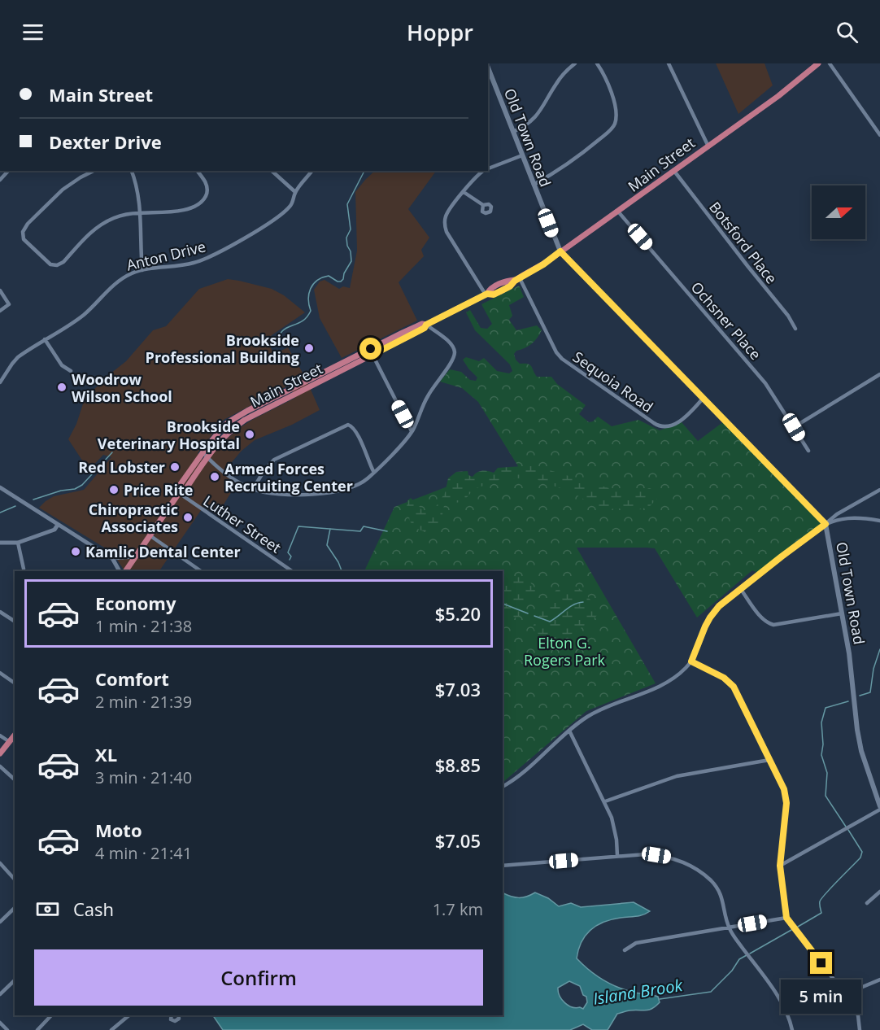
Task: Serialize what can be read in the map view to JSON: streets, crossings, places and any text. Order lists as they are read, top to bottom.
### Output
{
  "streets": {
    "main road": ["Old Town Road", "Main Street"],
    "street": [
      "Botsford Place",
      "Anton Drive",
      "Ochsner Place",
      "Sequoia Road",
      "Luther Street"
    ]
  },
  "crossings": [
    ["Old Town Road", "Main Street"],
    ["Old Town Road", "Sequoia Road"],
    ["Main Street", "Botsford Place"],
    ["Main Street", "Ochsner Place"],
    ["Main Street", "Sequoia Road"],
    ["Main Street", "Luther Street"]
  ],
  "water": ["Island Brook"],
  "parks": ["Elton G. Rogers Park"],
  "places": [
    "Brookside Professional Building",
    "Woodrow Wilson School",
    "Brookside Veterinary Hospital",
    "Red Lobster",
    "Armed Forces Recruiting Center",
    "Price Rite",
    "Chiropractic Associates",
    "Kamlic Dental Center"
  ],
  "north": "right",
  "page": {
    "header": "Hoppr",
    "banner": ["Main Street", "Dexter Drive"],
    "list": [
      {
        "name": "Economy",
        "note": "1 min · 21:38",
        "value": "$5.20"
      },
      {
        "name": "Comfort",
        "note": "2 min · 21:39",
        "value": "$7.03"
      },
      {
        "name": "XL",
        "note": "3 min · 21:40",
        "value": "$8.85"
      },
      {
        "name": "Moto",
        "note": "4 min · 21:41",
        "value": "$7.05"
      }
    ],
    "pay": ["Cash", "1.7 km"],
    "buttons": "Confirm",
    "bubble": "5 min"
  }
}
